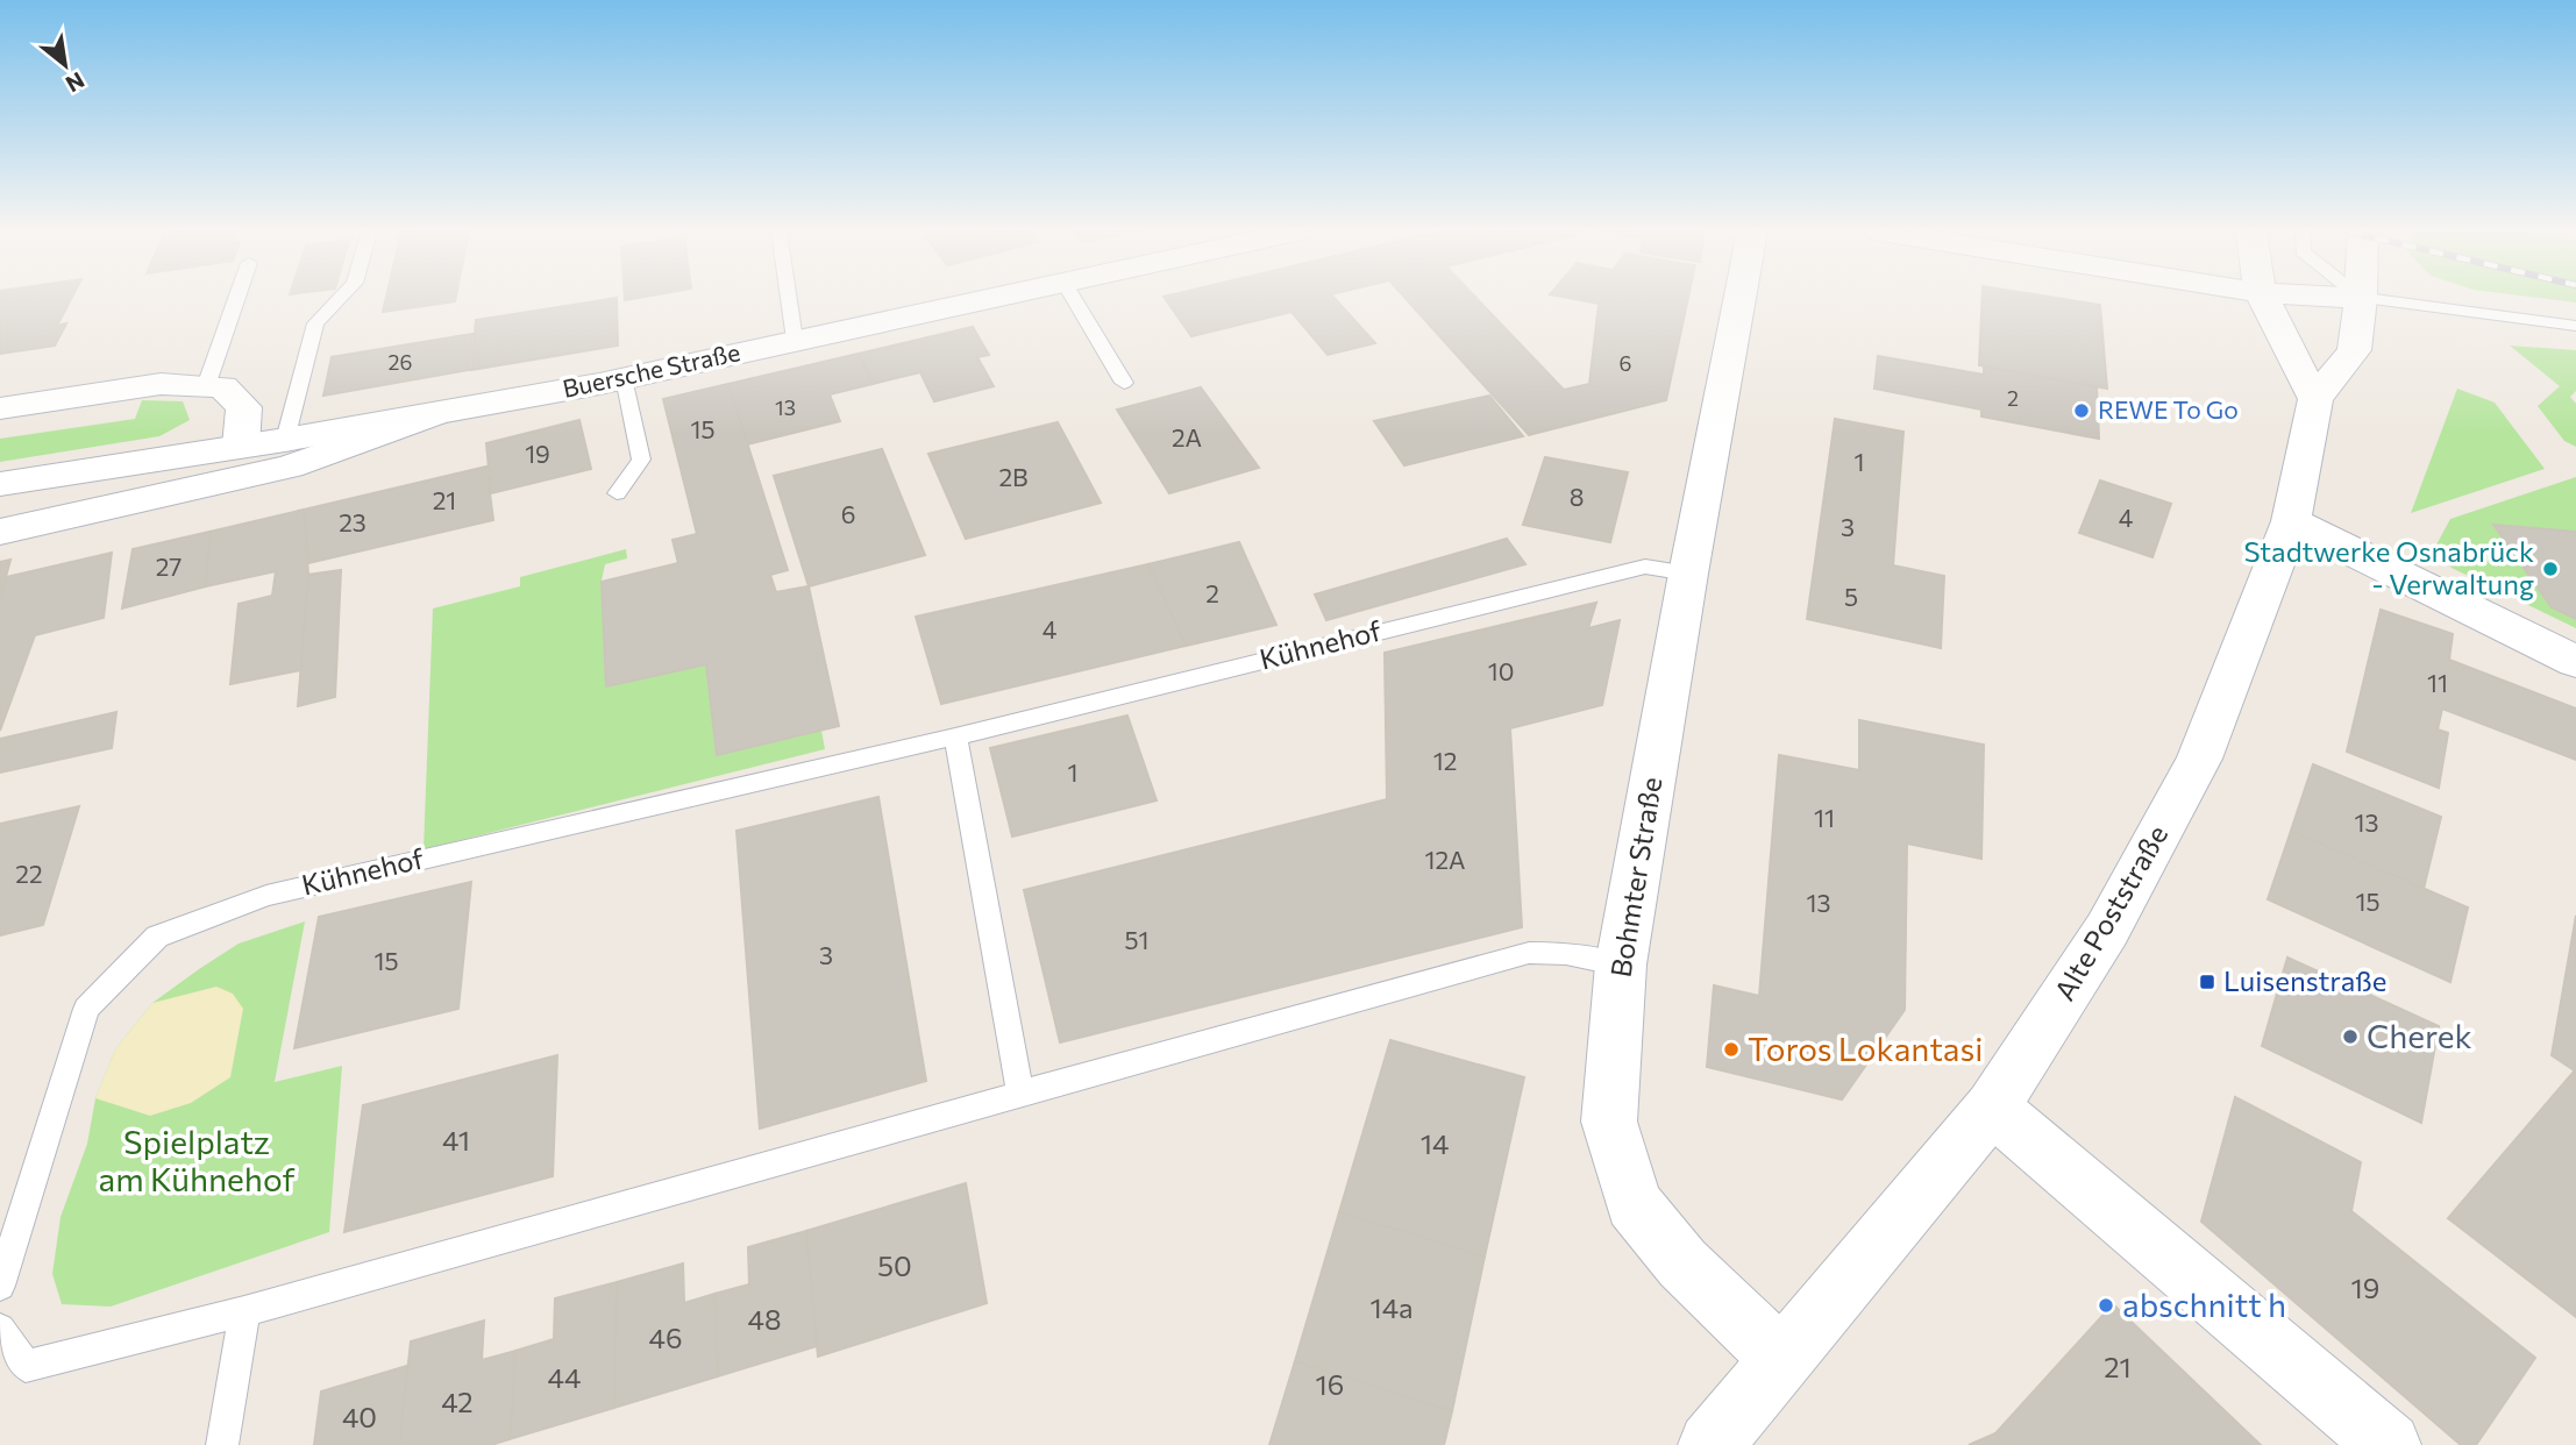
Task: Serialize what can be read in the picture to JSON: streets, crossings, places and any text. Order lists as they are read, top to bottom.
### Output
{
  "streets": {
    "main road": ["Buersche Straße", "Bohmter Straße", "Alte Poststraße"],
    "lane": ["Kühnehof"]
  },
  "crossings": [
    ["Kühnehof", "Bohmter Straße"],
    ["Bohmter Straße", "Alte Poststraße"]
  ],
  "parks": ["Spielplatz am Kühnehof"],
  "places": {
    "other": [
      "REWE To Go",
      "Stadtwerke Osnabrück - Verwaltung",
      "Cherek",
      "Toros Lokantasi",
      "abschnitt h"
    ],
    "transit": ["Luisenstraße"]
  },
  "house_numbers": [
    "26",
    "6",
    "2",
    "13",
    "15",
    "2A",
    "19",
    "1",
    "2B",
    "8",
    "21",
    "6",
    "4",
    "23",
    "3",
    "27",
    "2",
    "5",
    "4",
    "10",
    "11",
    "12",
    "1",
    "11",
    "13",
    "12A",
    "22",
    "15",
    "13",
    "51",
    "3",
    "15",
    "41",
    "14",
    "50",
    "19",
    "14a",
    "48",
    "46",
    "21",
    "44",
    "16",
    "42",
    "40"
  ],
  "north": "bottom right"
}
